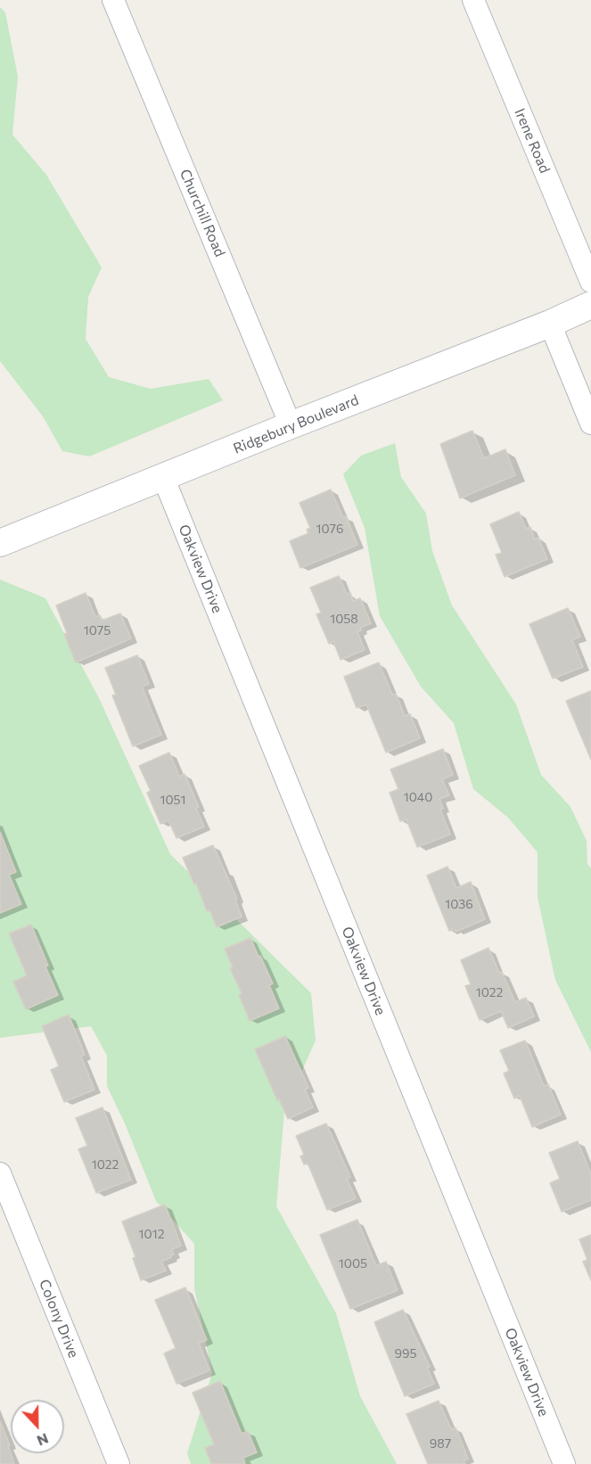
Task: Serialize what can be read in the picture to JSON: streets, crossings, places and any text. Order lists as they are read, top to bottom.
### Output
{
  "streets": {
    "street": [
      "Irene Road",
      "Churchill Road",
      "Ridgebury Boulevard",
      "Oakview Drive",
      "Colony Drive"
    ]
  },
  "crossings": [
    ["Churchill Road", "Ridgebury Boulevard"],
    ["Ridgebury Boulevard", "Oakview Drive"]
  ],
  "house_numbers": [
    "1076",
    "1058",
    "1075",
    "1040",
    "1051",
    "1036",
    "1022",
    "1022",
    "1012",
    "1005",
    "995",
    "987"
  ],
  "north": "bottom"
}
